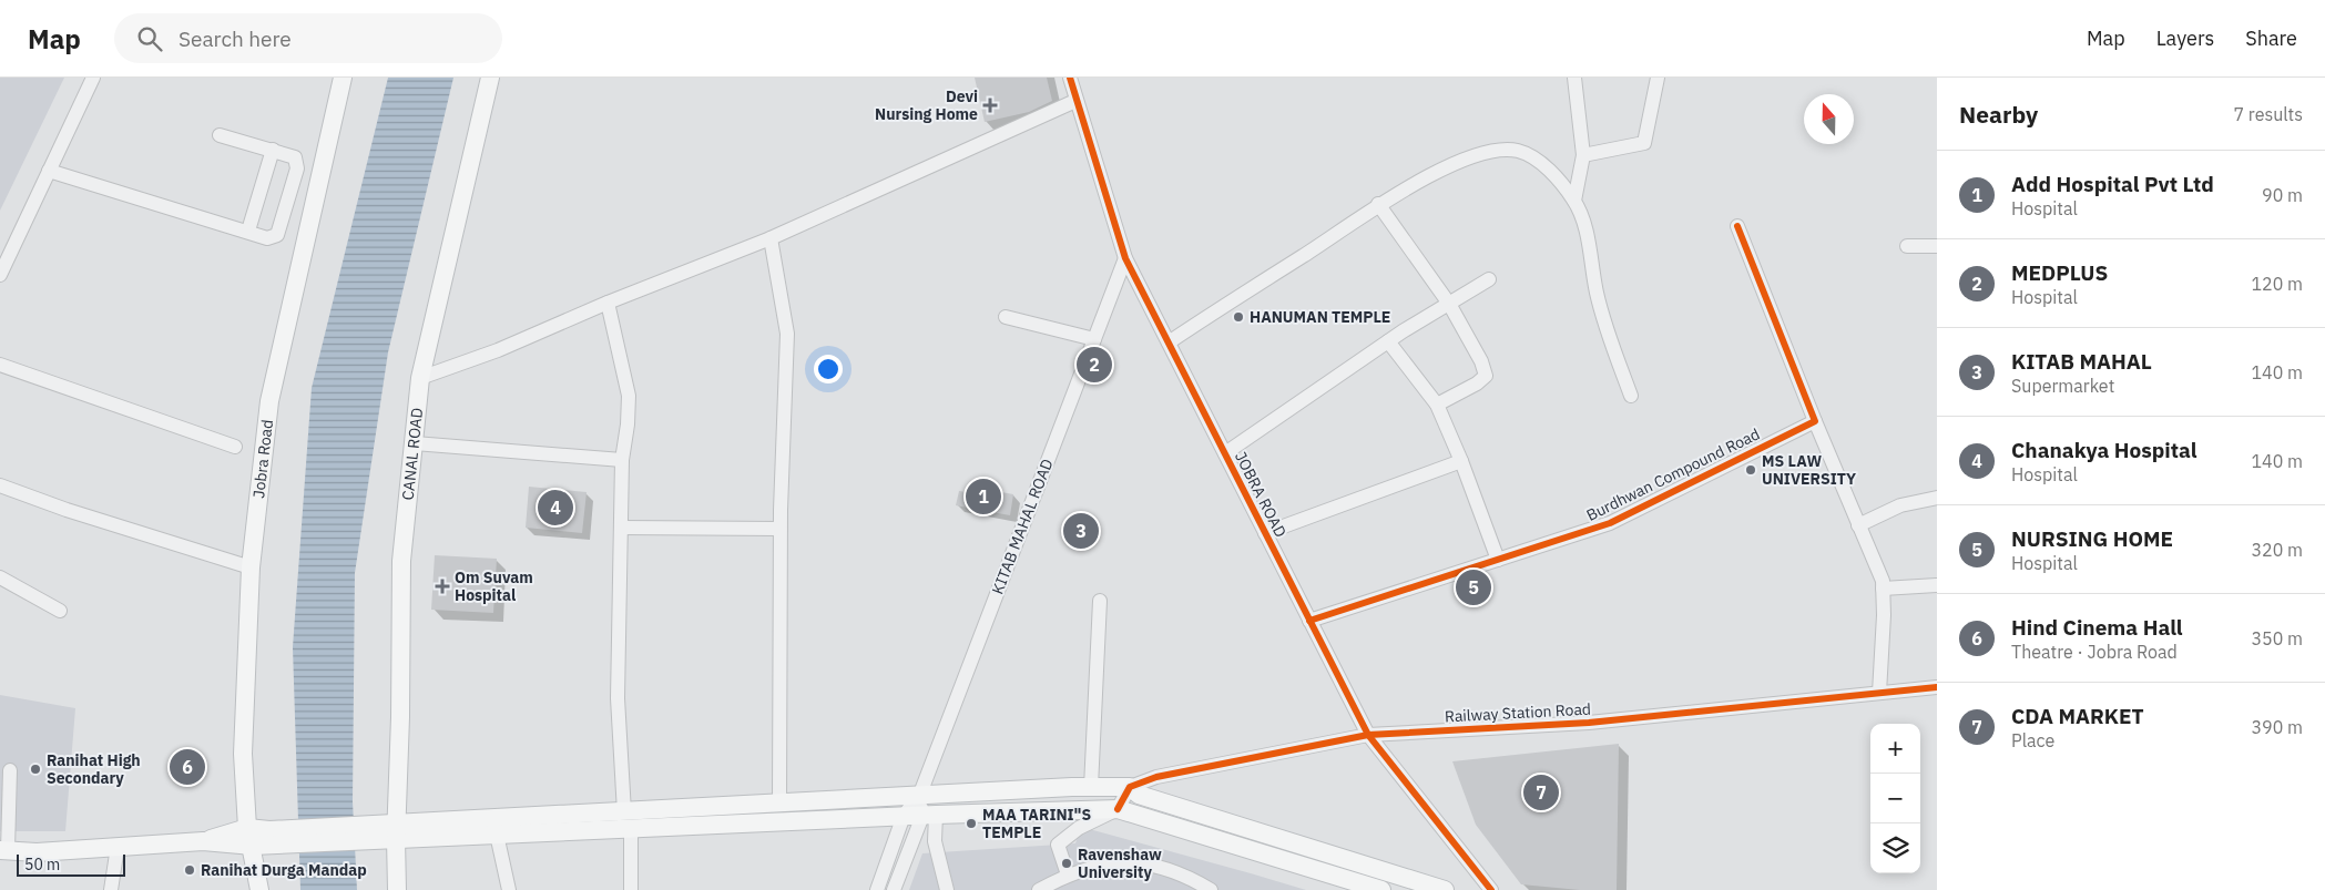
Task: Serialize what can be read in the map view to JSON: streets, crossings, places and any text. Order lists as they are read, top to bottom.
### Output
{
  "streets": {
    "main road": ["CANAL ROAD", "Jobra Road"],
    "street": [
      "Burdhwan Compound Road",
      "JOBRA ROAD",
      "KITAB MAHAL ROAD",
      "Railway Station Road"
    ]
  },
  "crossings": [
    ["Burdhwan Compound Road", "JOBRA ROAD"],
    ["JOBRA ROAD", "KITAB MAHAL ROAD"],
    ["JOBRA ROAD", "Railway Station Road"]
  ],
  "places": {
    "health": ["Devi Nursing Home", "Om Suvam Hospital"],
    "other": [
      "HANUMAN TEMPLE",
      "MS LAW UNIVERSITY",
      "Ranihat High Secondary",
      "MAA TARINI\"S TEMPLE",
      "Ravenshaw University",
      "Ranihat Durga Mandap"
    ]
  },
  "scale_bar": "50 m",
  "north": "top",
  "page": {
    "header": "Map",
    "search": "Search here",
    "nav": ["Map", "Layers", "Share"],
    "heading": ["Nearby", "7 results"],
    "list": [
      {
        "mark": "1",
        "name": "Add Hospital Pvt Ltd",
        "note": "Hospital",
        "value": "90 m"
      },
      {
        "mark": "2",
        "name": "MEDPLUS",
        "note": "Hospital",
        "value": "120 m"
      },
      {
        "mark": "3",
        "name": "KITAB MAHAL",
        "note": "Supermarket",
        "value": "140 m"
      },
      {
        "mark": "4",
        "name": "Chanakya Hospital",
        "note": "Hospital",
        "value": "140 m"
      },
      {
        "mark": "5",
        "name": "NURSING HOME",
        "note": "Hospital",
        "value": "320 m"
      },
      {
        "mark": "6",
        "name": "Hind Cinema Hall",
        "note": "Theatre · Jobra Road",
        "value": "350 m"
      },
      {
        "mark": "7",
        "name": "CDA MARKET",
        "note": "Place",
        "value": "390 m"
      }
    ],
    "pins": [
      "2",
      "1",
      "4",
      "3",
      "5",
      "6",
      "7"
    ],
    "map_buttons": ["+", "−"],
    "scale": "50 m"
  }
}
